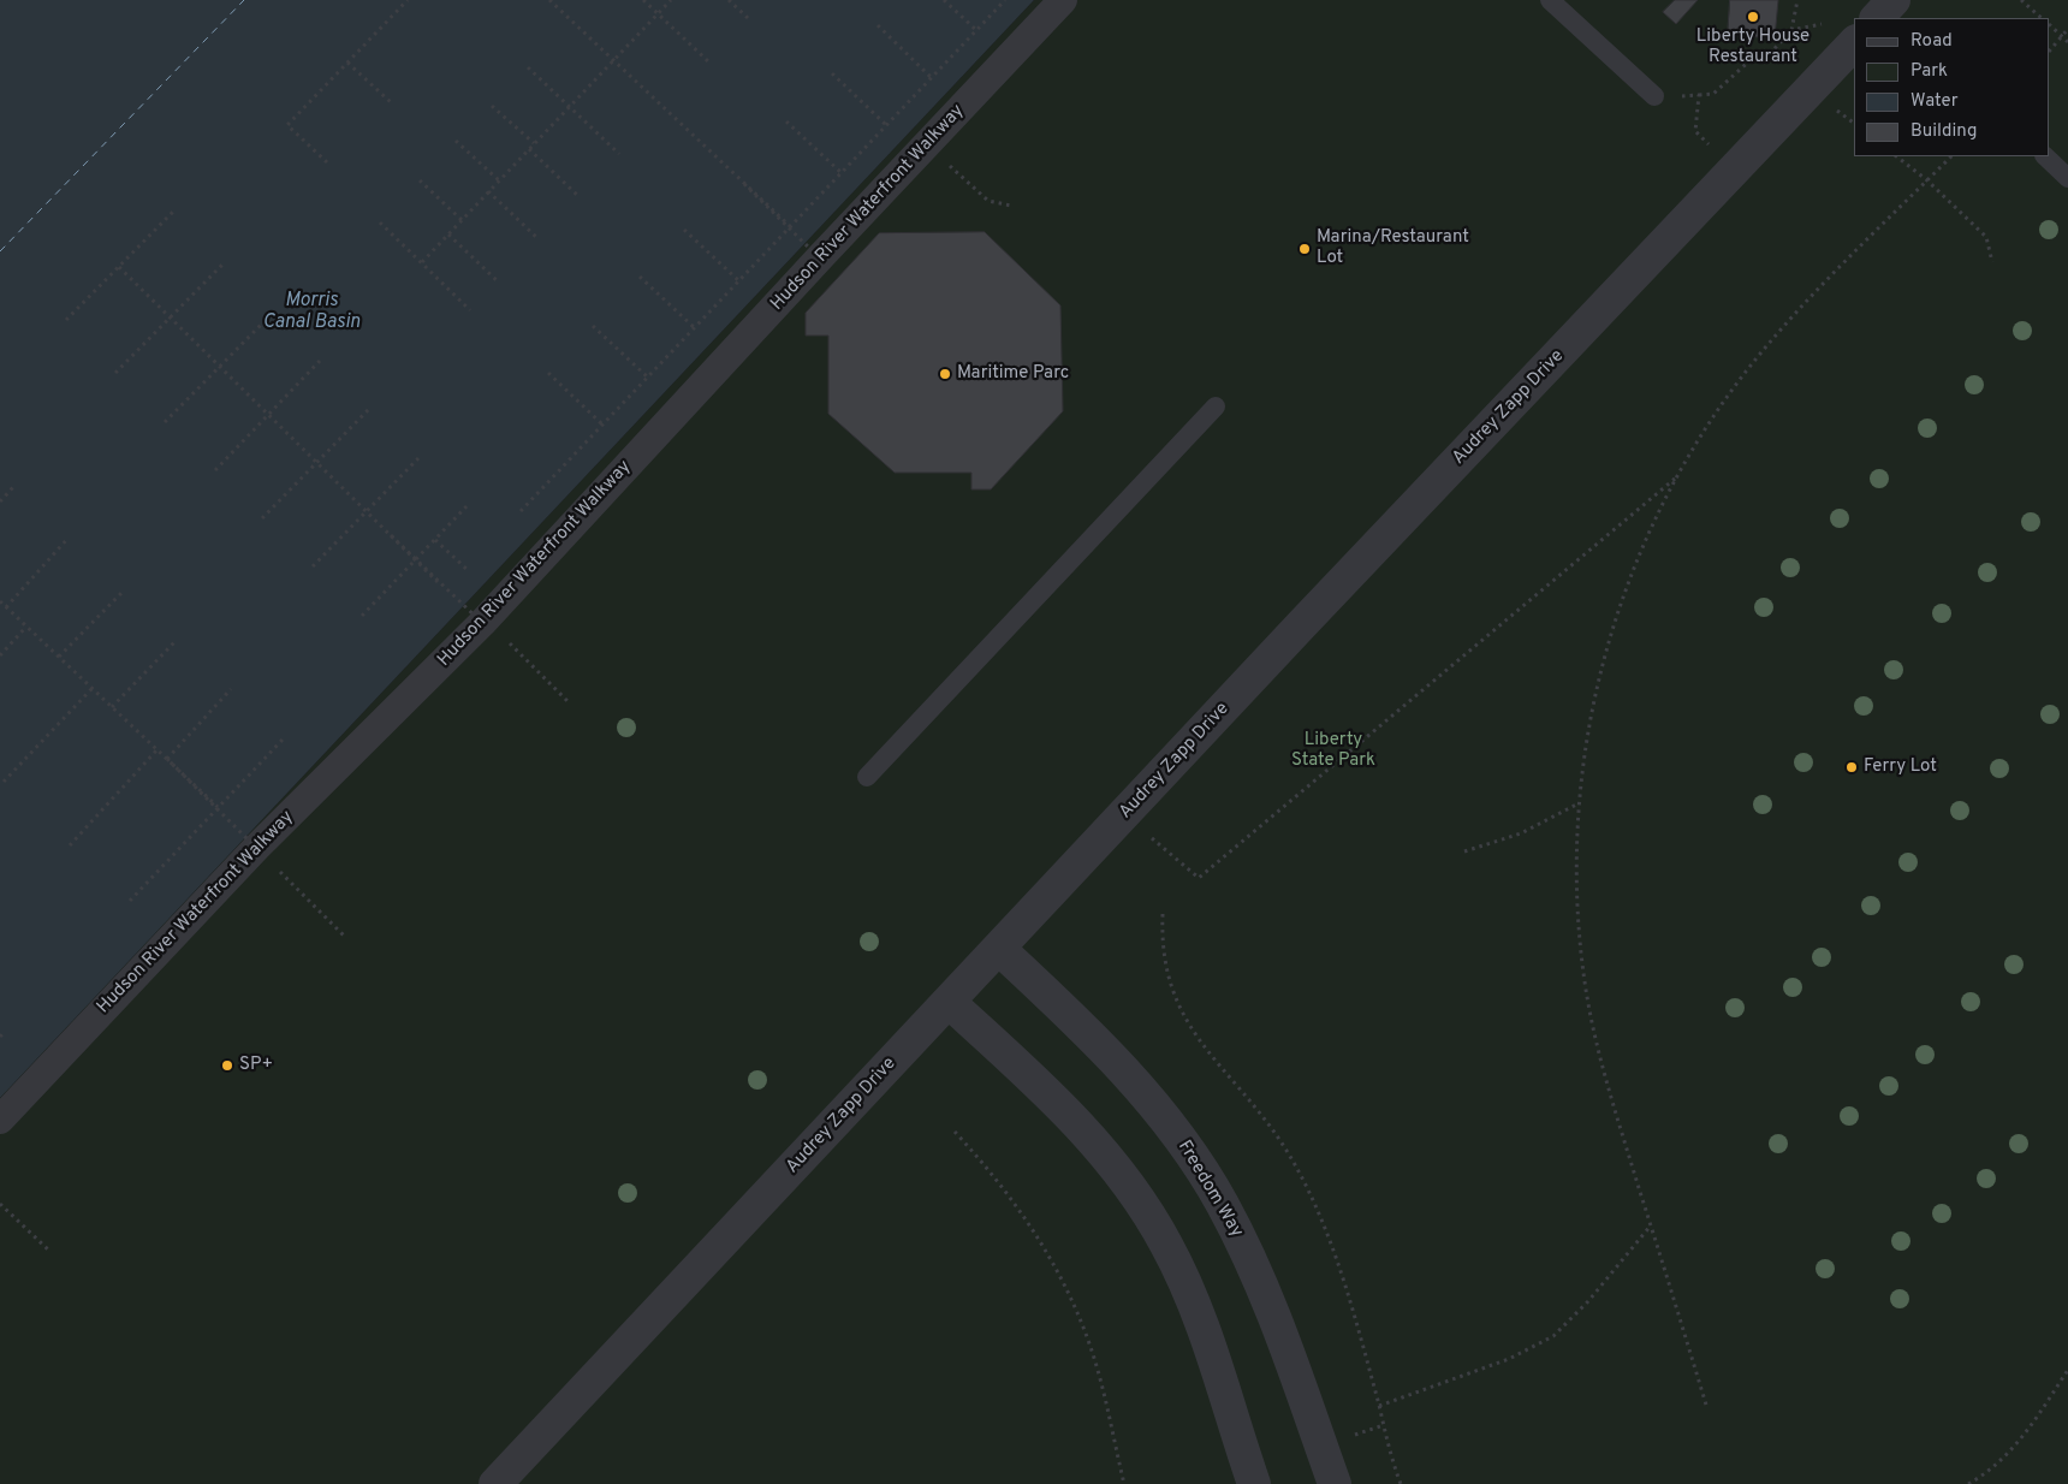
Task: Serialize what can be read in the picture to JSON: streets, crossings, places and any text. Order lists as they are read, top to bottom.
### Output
{
  "streets": {
    "street": ["Hudson River Waterfront Walkway", "Audrey Zapp Drive", "Freedom Way"]
  },
  "crossings": [
    ["Audrey Zapp Drive", "Freedom Way"]
  ],
  "water": ["Morris Canal Basin"],
  "parks": ["Liberty State Park"],
  "places": [
    "Liberty House Restaurant",
    "Marina/Restaurant Lot",
    "Maritime Parc",
    "Ferry Lot",
    "SP+"
  ],
  "legend": [
    "Road",
    "Park",
    "Water",
    "Building"
  ]
}
